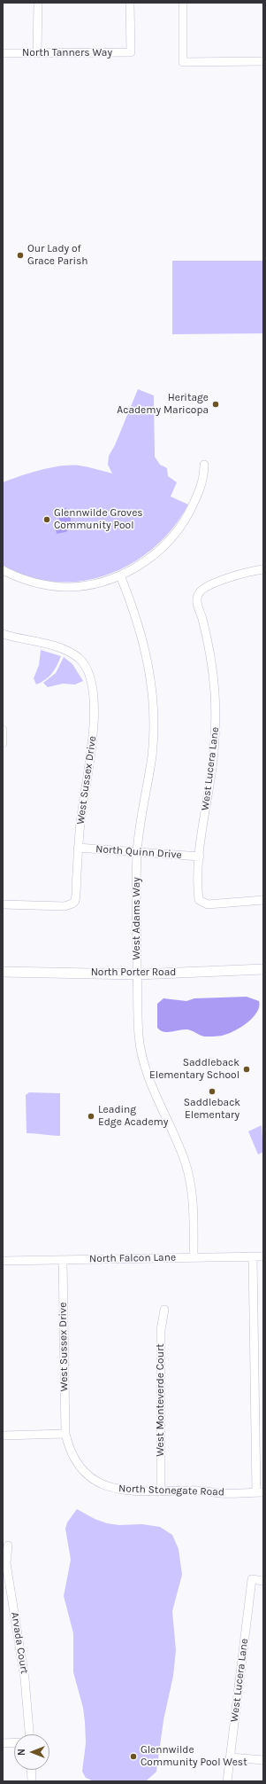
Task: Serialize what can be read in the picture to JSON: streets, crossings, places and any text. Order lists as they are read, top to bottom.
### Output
{
  "streets": {
    "street": [
      "North Tanners Way",
      "West Lucera Lane",
      "West Sussex Drive",
      "North Quinn Drive",
      "West Adams Way",
      "North Porter Road",
      "North Falcon Lane",
      "West Monteverde Court",
      "North Stonegate Road",
      "Arvada Court"
    ]
  },
  "crossings": [
    ["West Lucera Lane", "North Quinn Drive"],
    ["West Sussex Drive", "North Quinn Drive"],
    ["West Sussex Drive", "North Falcon Lane"],
    ["West Sussex Drive", "North Stonegate Road"],
    ["North Quinn Drive", "West Adams Way"],
    ["West Adams Way", "North Porter Road"],
    ["West Adams Way", "North Falcon Lane"],
    ["West Monteverde Court", "North Stonegate Road"]
  ],
  "places": [
    "Our Lady of Grace Parish",
    "Heritage Academy Maricopa",
    "Glennwilde Groves Community Pool",
    "Saddleback Elementary School",
    "Saddleback Elementary",
    "Leading Edge Academy",
    "Glennwilde Community Pool West"
  ],
  "north": "left"
}
